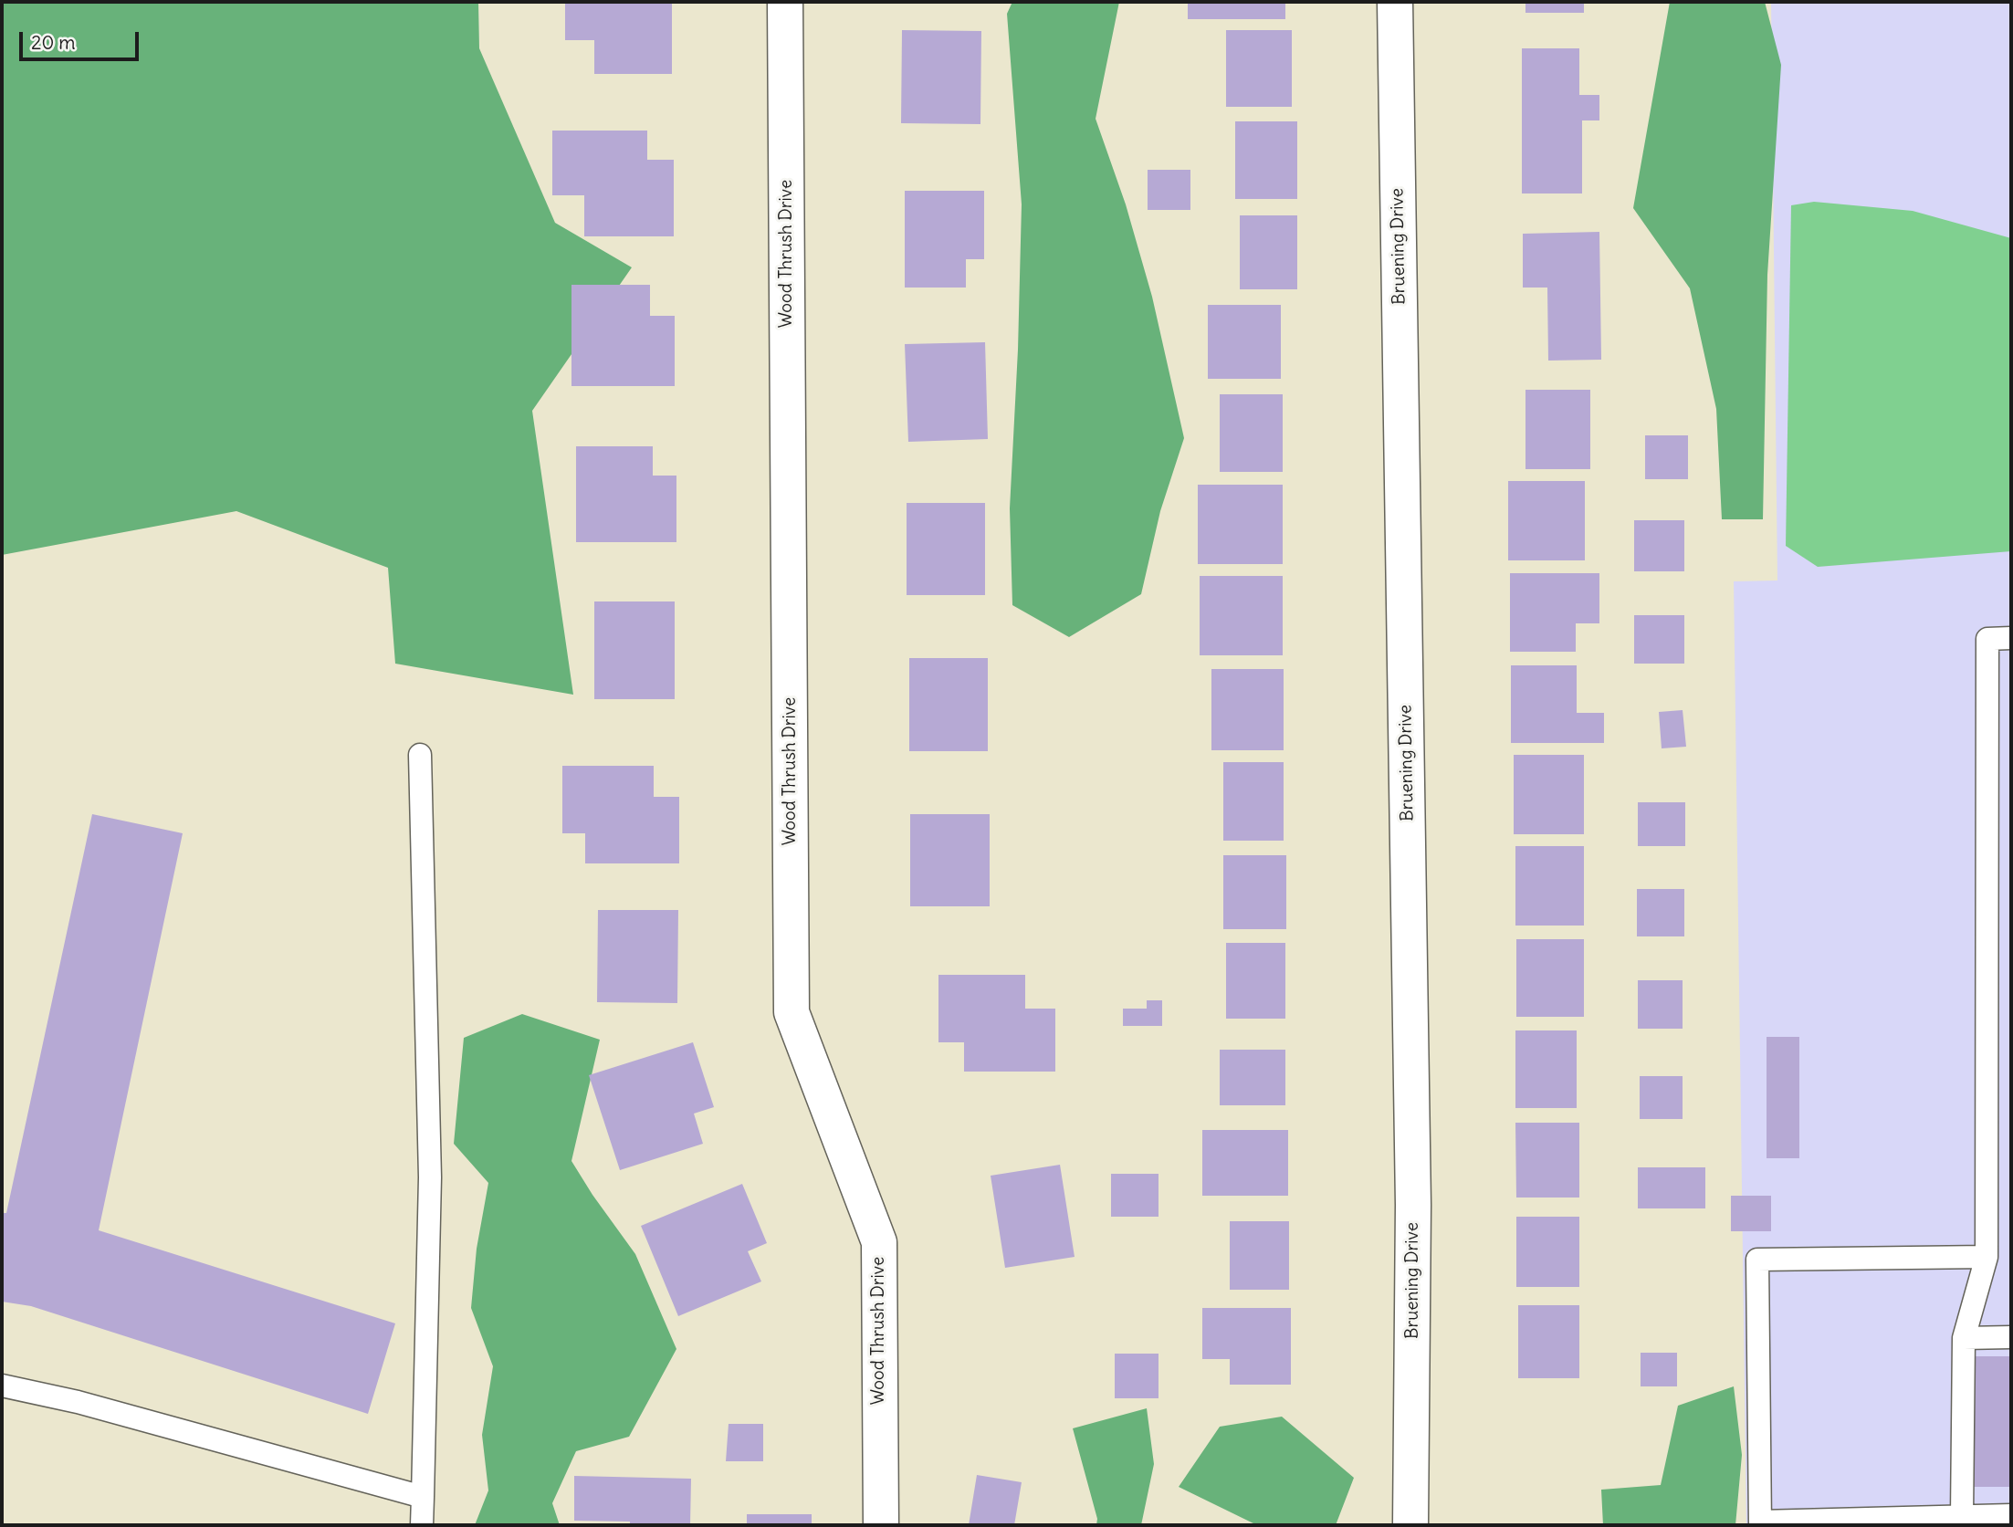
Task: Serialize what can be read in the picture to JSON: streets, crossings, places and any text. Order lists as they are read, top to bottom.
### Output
{
  "streets": {
    "street": ["Bruening Drive", "Wood Thrush Drive"]
  },
  "scale_bar": "20 m"
}
